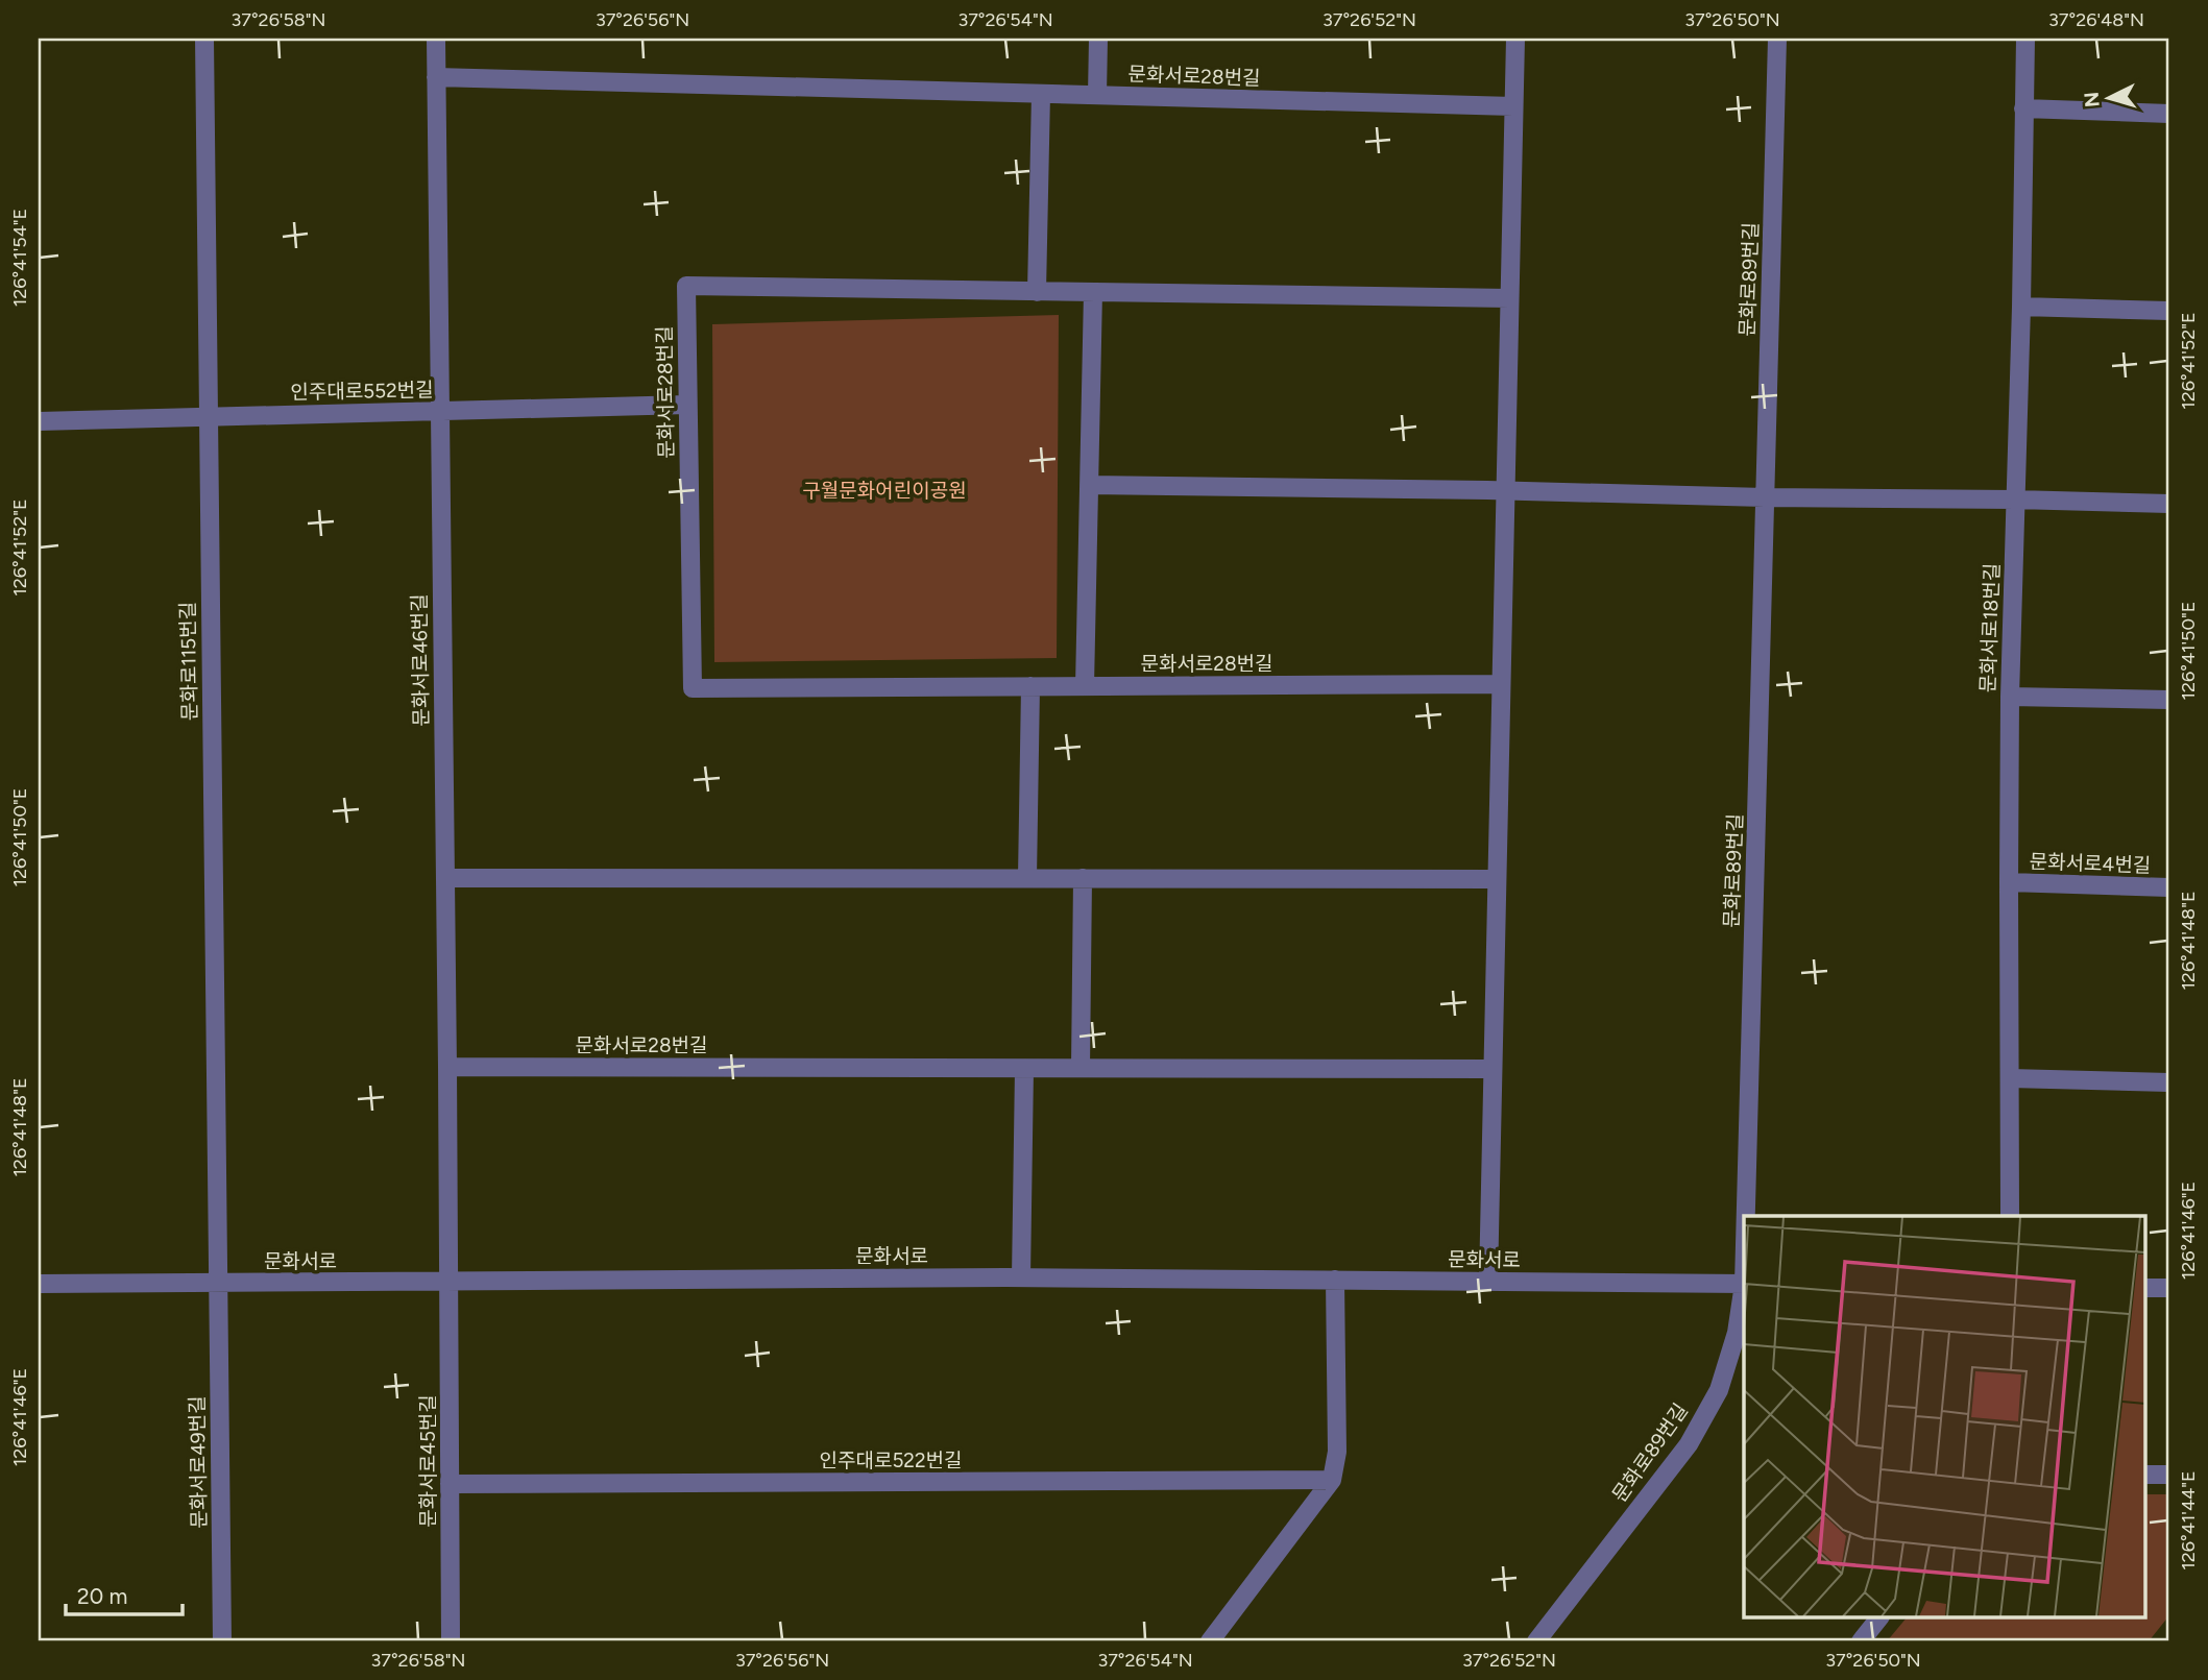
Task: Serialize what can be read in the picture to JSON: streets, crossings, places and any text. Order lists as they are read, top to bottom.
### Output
{
  "streets": {
    "street": [
      "문화서로28번길",
      "문화로89번길",
      "인주대로552번길",
      "문화서로18번길",
      "문화서로46번길",
      "문화로115번길",
      "문화서로4번길",
      "문화서로",
      "인주대로522번길",
      "문화서로45번길",
      "문화서로49번길"
    ]
  },
  "crossings": [
    ["문화서로28번길", "인주대로552번길"],
    ["문화서로28번길", "문화서로46번길"],
    ["인주대로552번길", "문화서로46번길"],
    ["인주대로552번길", "문화로115번길"],
    ["문화서로18번길", "문화서로4번길"],
    ["문화서로46번길", "문화서로"],
    ["문화서로46번길", "문화서로45번길"],
    ["문화로115번길", "문화서로"],
    ["문화로115번길", "문화서로49번길"],
    ["문화서로", "문화서로45번길"],
    ["문화서로", "문화서로49번길"],
    ["인주대로522번길", "문화서로45번길"]
  ],
  "parks": ["구월문화어린이공원"],
  "scale_bar": "20 m",
  "north": "left",
  "coordinates": [
    "37°26'58\"N",
    "37°26'56\"N",
    "37°26'54\"N",
    "37°26'52\"N",
    "37°26'50\"N",
    "37°26'48\"N",
    "126°41'54\"E",
    "126°41'52\"E",
    "126°41'50\"E",
    "126°41'48\"E",
    "126°41'46\"E",
    "126°41'44\"E"
  ]
}
